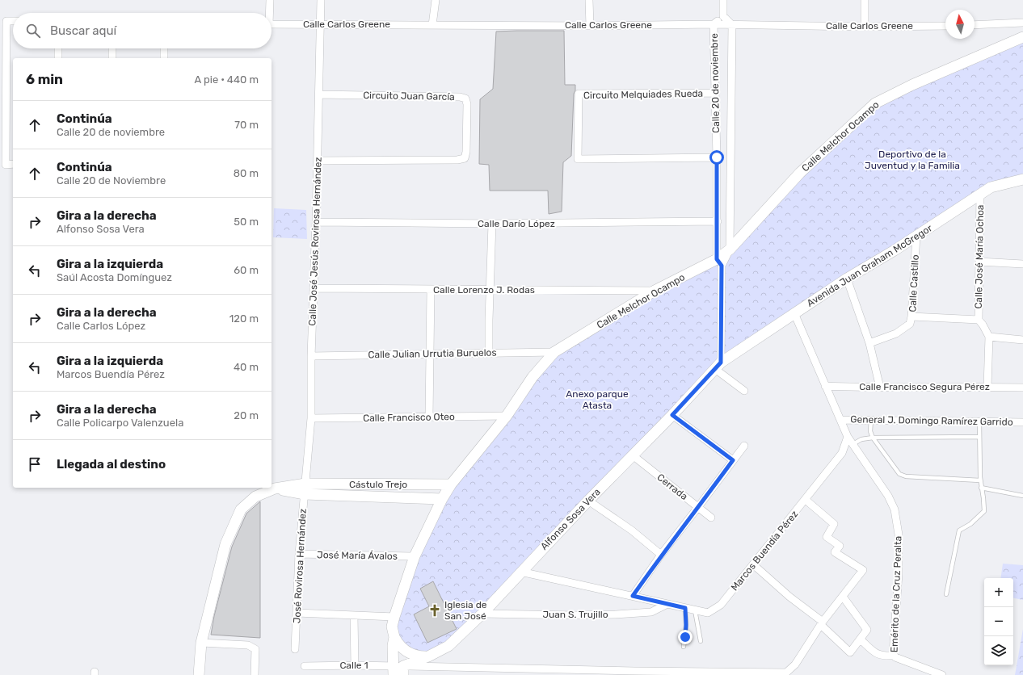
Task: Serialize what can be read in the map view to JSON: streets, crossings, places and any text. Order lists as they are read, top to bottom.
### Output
{
  "streets": {
    "street": [
      "Calle Carlos Greene",
      "Calle 20 de noviembre",
      "Circuito Melquiades Rueda",
      "Circuito Juan García",
      "Calle Melchor Ocampo",
      "Calle Darío López",
      "Calle José Jesús Rovirosa Hernández",
      "Calle José María Ochoa",
      "Avenida Juan Graham McGregor",
      "Calle Castillo",
      "Calle Lorenzo J. Rodas",
      "Calle Julian Urrutia Buruelos",
      "Calle Francisco Segura Pérez",
      "Calle Francisco Oteo",
      "General J. Domingo Ramírez Garrido",
      "Cástulo Trejo",
      "Cerrada",
      "Alfonso Sosa Vera",
      "Marcos Buendía Pérez",
      "José María Ávalos",
      "José Rovirosa Hernández",
      "Emérito de la Cruz Peralta",
      "Juan S. Trujillo",
      "Calle 1"
    ]
  },
  "crossings": [
    ["Calle Carlos Greene", "Calle 20 de noviembre"],
    ["Calle Carlos Greene", "Calle José Jesús Rovirosa Hernández"],
    ["Calle 20 de noviembre", "Circuito Melquiades Rueda"],
    ["Calle 20 de noviembre", "Calle Melchor Ocampo"],
    ["Calle 20 de noviembre", "Calle Darío López"],
    ["Circuito Juan García", "Calle José Jesús Rovirosa Hernández"],
    ["Calle Melchor Ocampo", "Calle Lorenzo J. Rodas"],
    ["Calle Melchor Ocampo", "Calle Julian Urrutia Buruelos"],
    ["Calle Melchor Ocampo", "Calle Francisco Oteo"],
    ["Calle Melchor Ocampo", "Cástulo Trejo"],
    ["Calle Melchor Ocampo", "Alfonso Sosa Vera"],
    ["Calle Melchor Ocampo", "José María Ávalos"],
    ["Calle Melchor Ocampo", "Calle 1"],
    ["Calle Darío López", "Calle José Jesús Rovirosa Hernández"],
    ["Calle José Jesús Rovirosa Hernández", "Calle Lorenzo J. Rodas"],
    ["Calle José Jesús Rovirosa Hernández", "Calle Julian Urrutia Buruelos"],
    ["Calle José Jesús Rovirosa Hernández", "Calle Francisco Oteo"],
    ["Calle José Jesús Rovirosa Hernández", "Cástulo Trejo"],
    ["Calle José Jesús Rovirosa Hernández", "José Rovirosa Hernández"],
    ["Calle José María Ochoa", "Avenida Juan Graham McGregor"],
    ["Avenida Juan Graham McGregor", "Calle Castillo"],
    ["Avenida Juan Graham McGregor", "Alfonso Sosa Vera"],
    ["Cástulo Trejo", "José Rovirosa Hernández"],
    ["Cerrada", "Alfonso Sosa Vera"],
    ["Alfonso Sosa Vera", "Marcos Buendía Pérez"],
    ["Alfonso Sosa Vera", "Juan S. Trujillo"],
    ["Alfonso Sosa Vera", "Calle 1"],
    ["Marcos Buendía Pérez", "Emérito de la Cruz Peralta"],
    ["Marcos Buendía Pérez", "Juan S. Trujillo"],
    ["José María Ávalos", "José Rovirosa Hernández"]
  ],
  "parks": ["Deportivo de la Juventud y la Familia", "Anexo parque Atasta"],
  "places": {
    "church": ["Iglesia de San José"]
  },
  "north": "top",
  "page": {
    "search": "Buscar aquí",
    "heading": ["6 min", "A pie · 440 m"],
    "list": [
      ["Continúa", "Calle 20 de noviembre", "70 m"],
      ["Continúa", "Calle 20 de Noviembre", "80 m"],
      ["Gira a la derecha", "Alfonso Sosa Vera", "50 m"],
      ["Gira a la izquierda", "Saúl Acosta Domínguez", "60 m"],
      ["Gira a la derecha", "Calle Carlos López", "120 m"],
      ["Gira a la izquierda", "Marcos Buendía Pérez", "40 m"],
      ["Gira a la derecha", "Calle Policarpo Valenzuela", "20 m"],
      "Llegada al destino"
    ],
    "map_buttons": ["+", "−"]
  }
}
